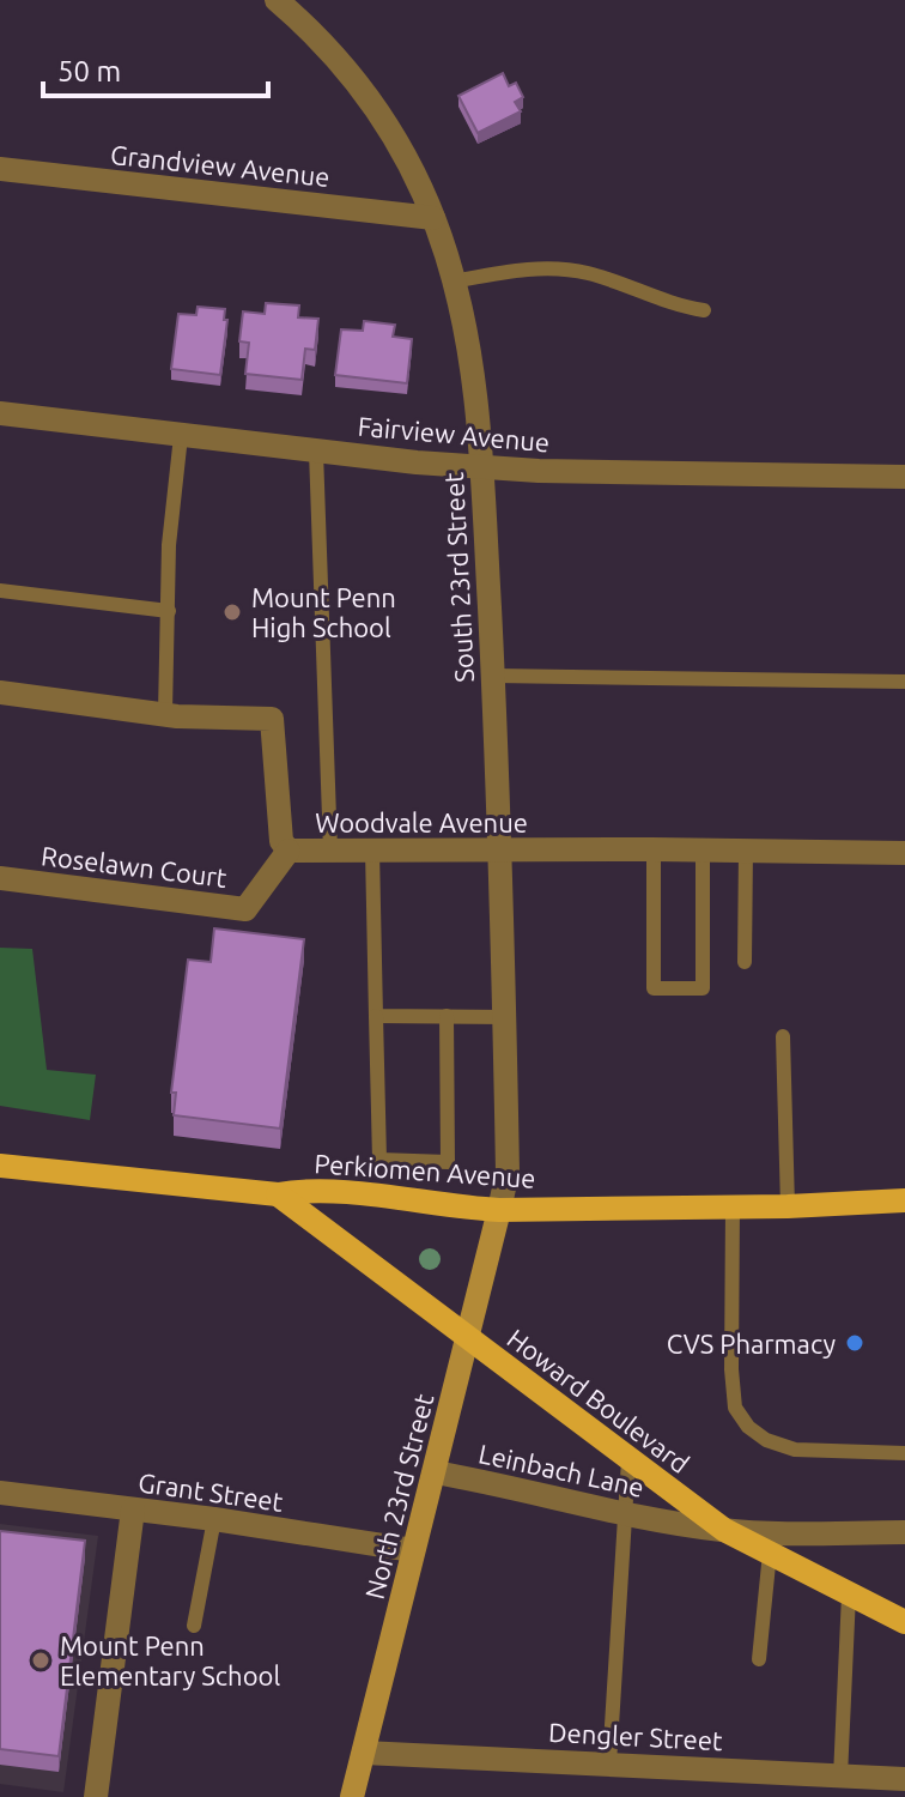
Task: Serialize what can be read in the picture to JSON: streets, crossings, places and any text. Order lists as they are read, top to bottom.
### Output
{
  "streets": {
    "main road": ["Perkiomen Avenue", "Howard Boulevard", "North 23rd Street"],
    "street": [
      "Grandview Avenue",
      "Fairview Avenue",
      "South 23rd Street",
      "Woodvale Avenue",
      "Roselawn Court",
      "Leinbach Lane",
      "Grant Street",
      "Dengler Street"
    ]
  },
  "crossings": [
    ["Grandview Avenue", "South 23rd Street"],
    ["Fairview Avenue", "South 23rd Street"],
    ["South 23rd Street", "Woodvale Avenue"],
    ["South 23rd Street", "Perkiomen Avenue"],
    ["South 23rd Street", "North 23rd Street"],
    ["Woodvale Avenue", "Roselawn Court"],
    ["Perkiomen Avenue", "Howard Boulevard"],
    ["Perkiomen Avenue", "North 23rd Street"],
    ["Howard Boulevard", "Leinbach Lane"],
    ["Howard Boulevard", "North 23rd Street"],
    ["Leinbach Lane", "North 23rd Street"],
    ["Grant Street", "North 23rd Street"],
    ["North 23rd Street", "Dengler Street"]
  ],
  "places": ["Mount Penn High School", "CVS Pharmacy", "Mount Penn Elementary School"],
  "scale_bar": "50 m"
}
